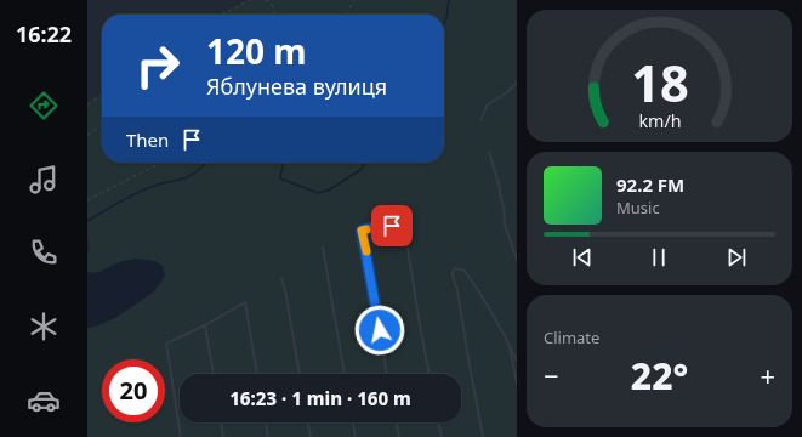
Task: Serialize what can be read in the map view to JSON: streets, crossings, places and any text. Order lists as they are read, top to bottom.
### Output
{
  "page": {
    "tabs": "16:22",
    "turn": ["120 m", "Яблунева вулиця"],
    "then": "Then",
    "song": ["92.2 FM", "Music"],
    "tile": "Climate",
    "heat": ["−", "22°", "+"],
    "limit": "20",
    "trip": "16:23 · 1 min · 160 m",
    "gauge": ["18", "km/h"]
  }
}
